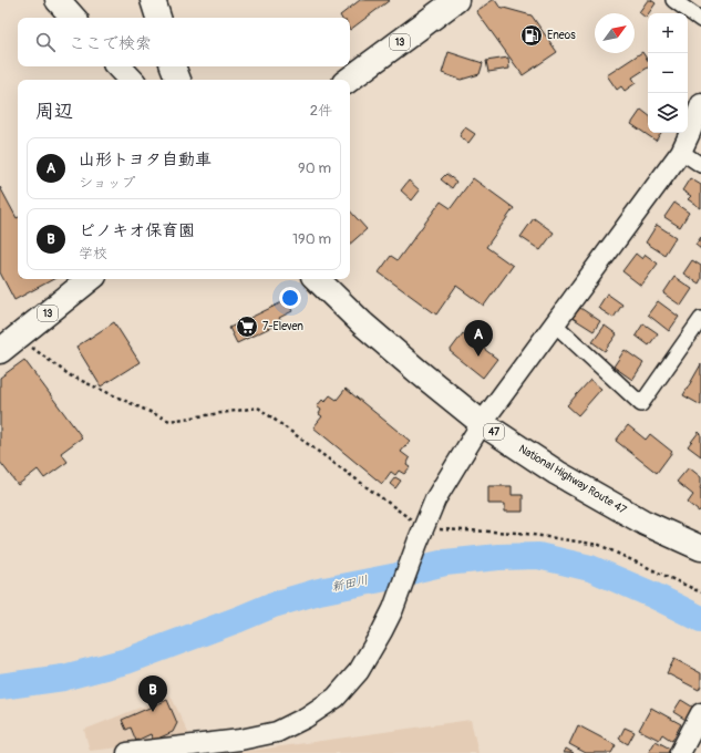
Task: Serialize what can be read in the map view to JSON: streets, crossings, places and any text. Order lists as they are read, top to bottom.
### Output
{
  "streets": {
    "highway": ["13", "47", "National Highway Route 47"]
  },
  "water": ["新田川"],
  "places": {
    "fuel station": ["Eneos"],
    "supermarket": ["7-Eleven"]
  },
  "north": "top right",
  "page": {
    "map_buttons": ["+", "−"],
    "search": "ここで検索",
    "heading": ["周辺", "2件"],
    "list": [
      {
        "mark": "A",
        "name": "山形トヨタ自動車",
        "note": "ショップ",
        "value": "90 m"
      },
      {
        "mark": "B",
        "name": "ピノキオ保育園",
        "note": "学校",
        "value": "190 m"
      }
    ],
    "pins": ["A", "B"]
  }
}
